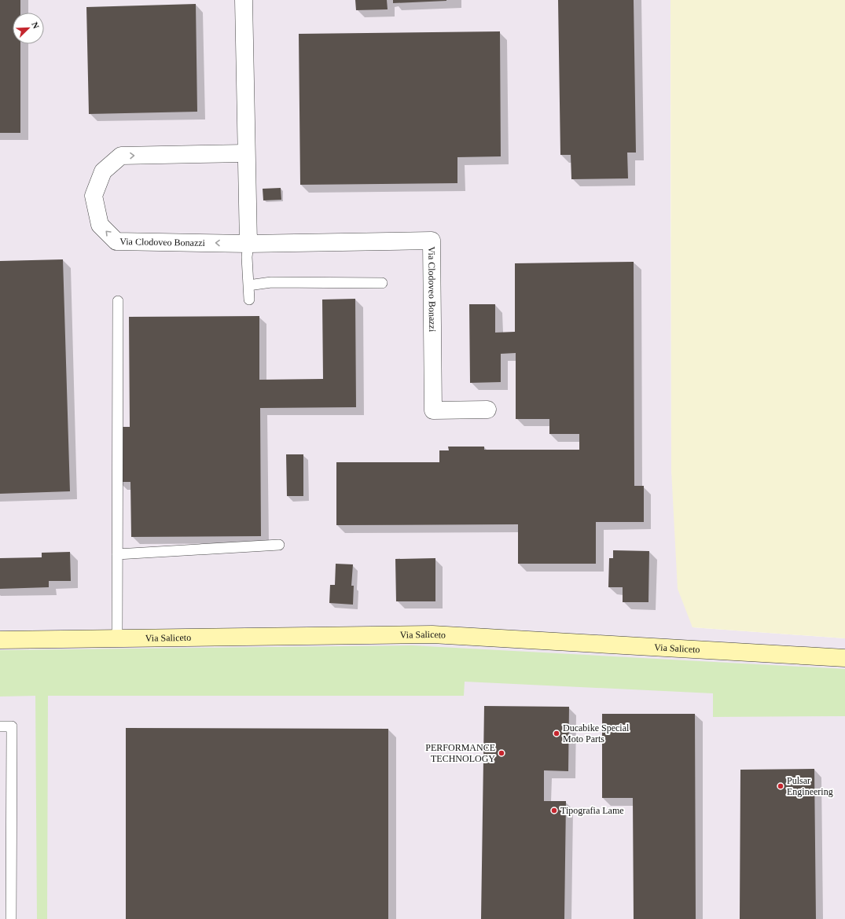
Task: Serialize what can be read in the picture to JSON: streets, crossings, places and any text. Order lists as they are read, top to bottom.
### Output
{
  "streets": {
    "main road": ["Via Saliceto"],
    "street": ["Via Clodoveo Bonazzi"]
  },
  "places": [
    "Ducabike Special Moto Parts",
    "PERFORMANCE TECHNOLOGY",
    "Pulsar Engineering",
    "Tipografia Lame"
  ],
  "north": "top right"
}
